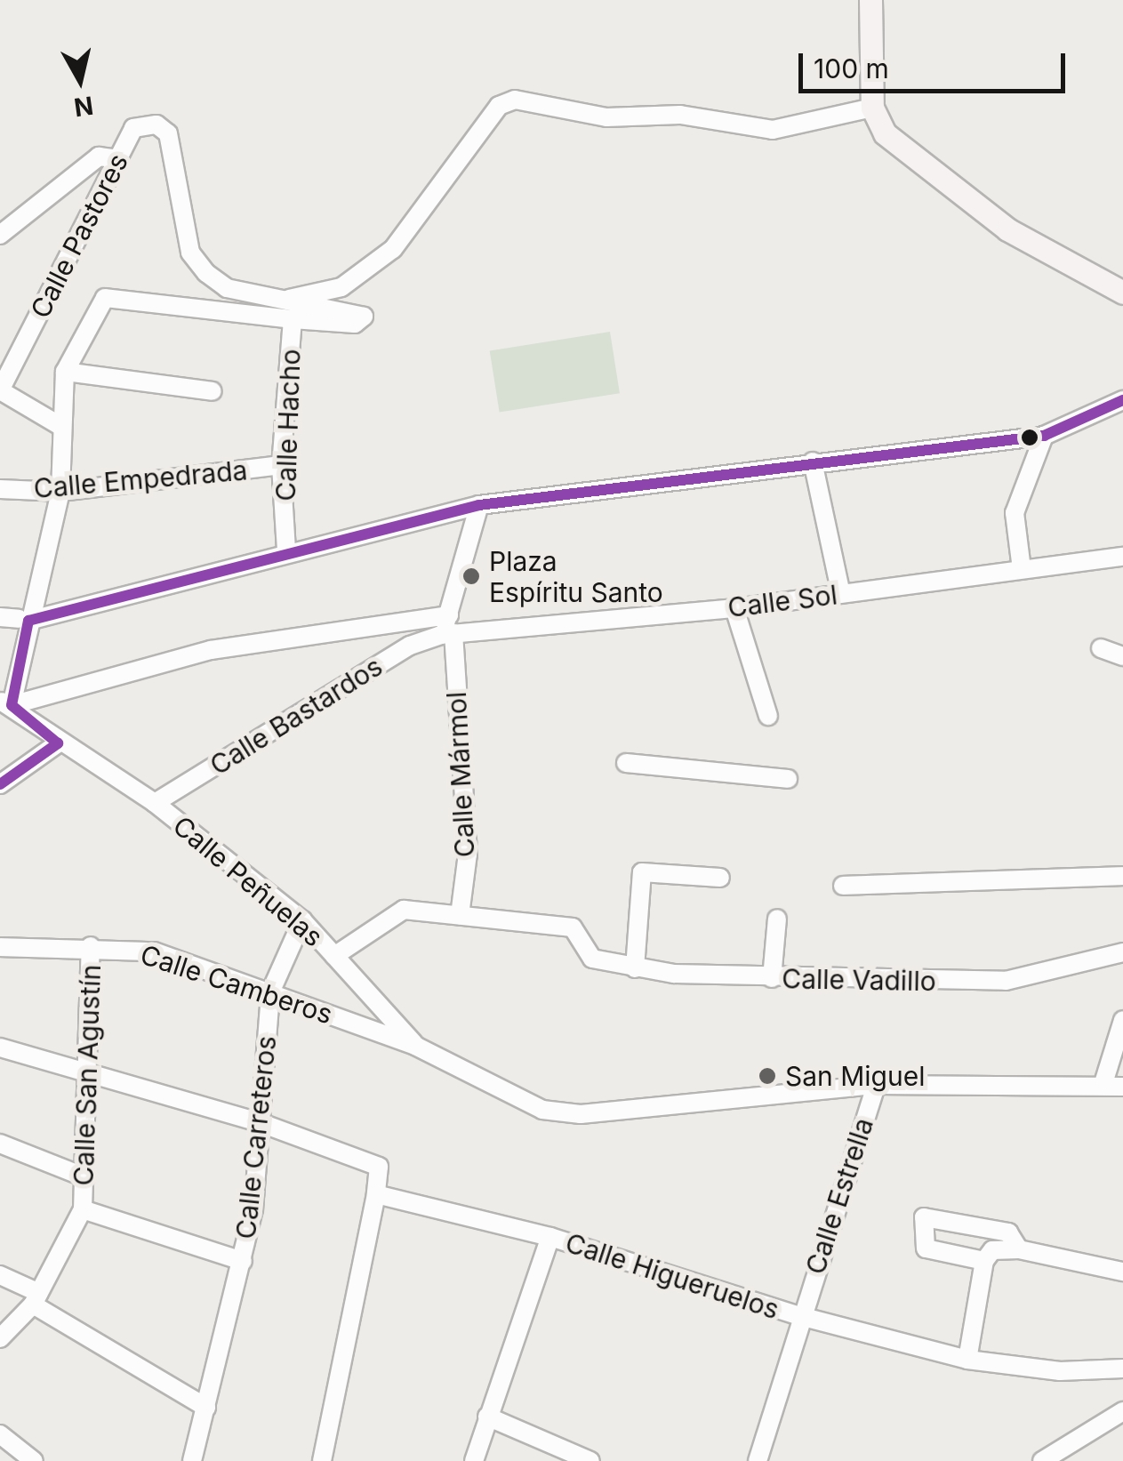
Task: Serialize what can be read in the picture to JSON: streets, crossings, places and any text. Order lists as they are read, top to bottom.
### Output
{
  "streets": {
    "street": [
      "Calle Pastores",
      "Calle Hacho",
      "Calle Empedrada",
      "Calle Sol",
      "Calle Bastardos",
      "Calle Mármol",
      "Calle Peñuelas",
      "Calle Vadillo",
      "Calle Camberos",
      "Calle San Agustín",
      "Calle Carreteros",
      "Calle Estrella",
      "Calle Higueruelos"
    ]
  },
  "crossings": [
    ["Calle Hacho", "Calle Empedrada"],
    ["Calle Hacho", "Calle Peñuelas"],
    ["Calle Sol", "Calle Bastardos"],
    ["Calle Sol", "Calle Mármol"],
    ["Calle Bastardos", "Calle Mármol"],
    ["Calle Bastardos", "Calle Peñuelas"],
    ["Calle Mármol", "Calle Vadillo"],
    ["Calle Peñuelas", "Calle Camberos"],
    ["Calle Peñuelas", "Calle Carreteros"],
    ["Calle Camberos", "Calle San Agustín"],
    ["Calle Camberos", "Calle Carreteros"],
    ["Calle Estrella", "Calle Higueruelos"]
  ],
  "places": ["Plaza Espíritu Santo", "San Miguel"],
  "scale_bar": "100 m",
  "north": "bottom"
}
